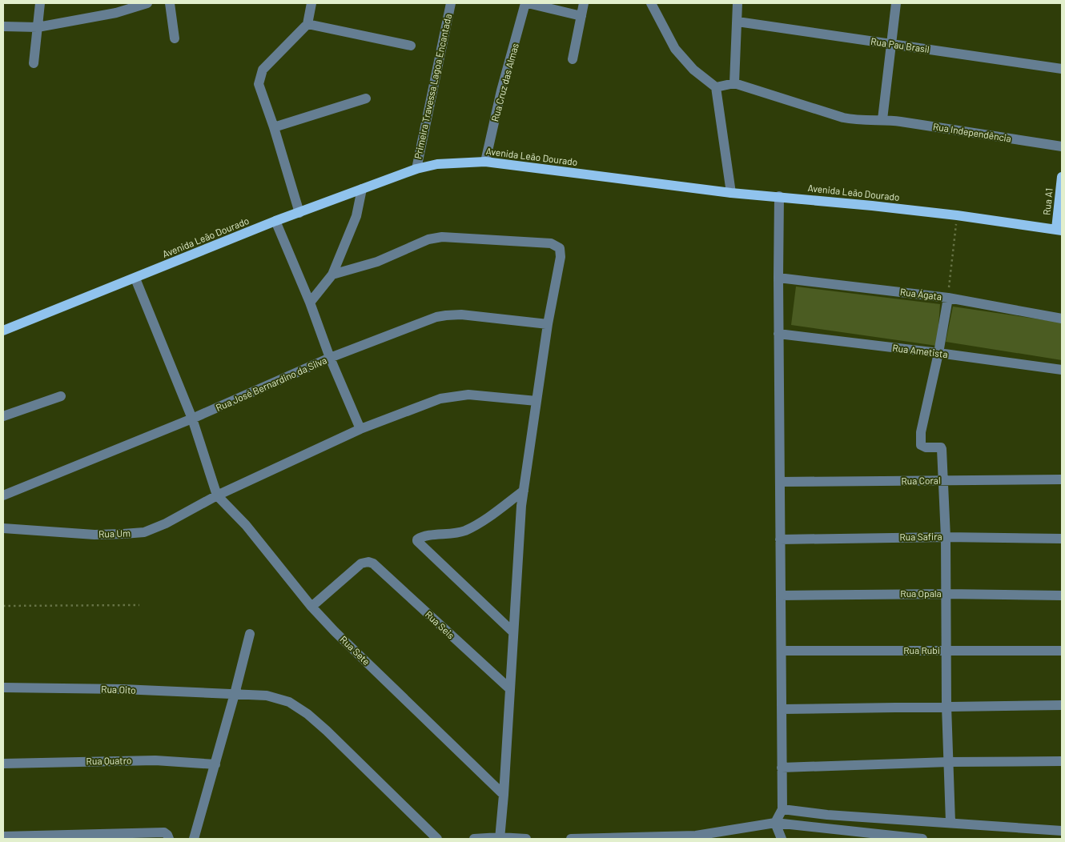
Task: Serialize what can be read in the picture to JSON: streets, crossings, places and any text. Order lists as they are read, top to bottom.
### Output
{
  "streets": {
    "main road": ["Avenida Leão Dourado", "Rua A1"],
    "street": [
      "Rua Pau Brasil",
      "Rua Cruz das Almas",
      "Primeira Travessa Lagoa Encantada",
      "Rua Independência",
      "Rua Ágata",
      "Rua Ametista",
      "Rua José Bernardino da Silva",
      "Rua Coral",
      "Rua Um",
      "Rua Safira",
      "Rua Opala",
      "Rua Seis",
      "Rua Sete",
      "Rua Rubi",
      "Rua Oito",
      "Rua Quatro"
    ]
  },
  "crossings": [
    ["Rua Cruz das Almas", "Avenida Leão Dourado"],
    ["Primeira Travessa Lagoa Encantada", "Avenida Leão Dourado"],
    ["Avenida Leão Dourado", "Rua A1"],
    ["Rua Um", "Rua Sete"],
    ["Rua Seis", "Rua Sete"]
  ]
}
